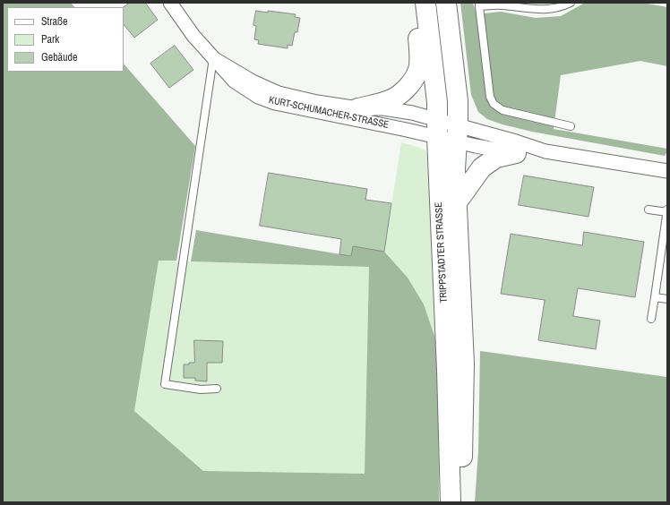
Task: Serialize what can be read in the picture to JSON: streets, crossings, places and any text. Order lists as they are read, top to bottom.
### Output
{
  "streets": {
    "main road": ["TRIPPSTADTER STRASSE"],
    "street": ["KURT-SCHUMACHER-STRASSE"]
  },
  "crossings": [
    ["KURT-SCHUMACHER-STRASSE", "TRIPPSTADTER STRASSE"]
  ],
  "legend": ["Straße", "Park", "Gebäude"]
}
